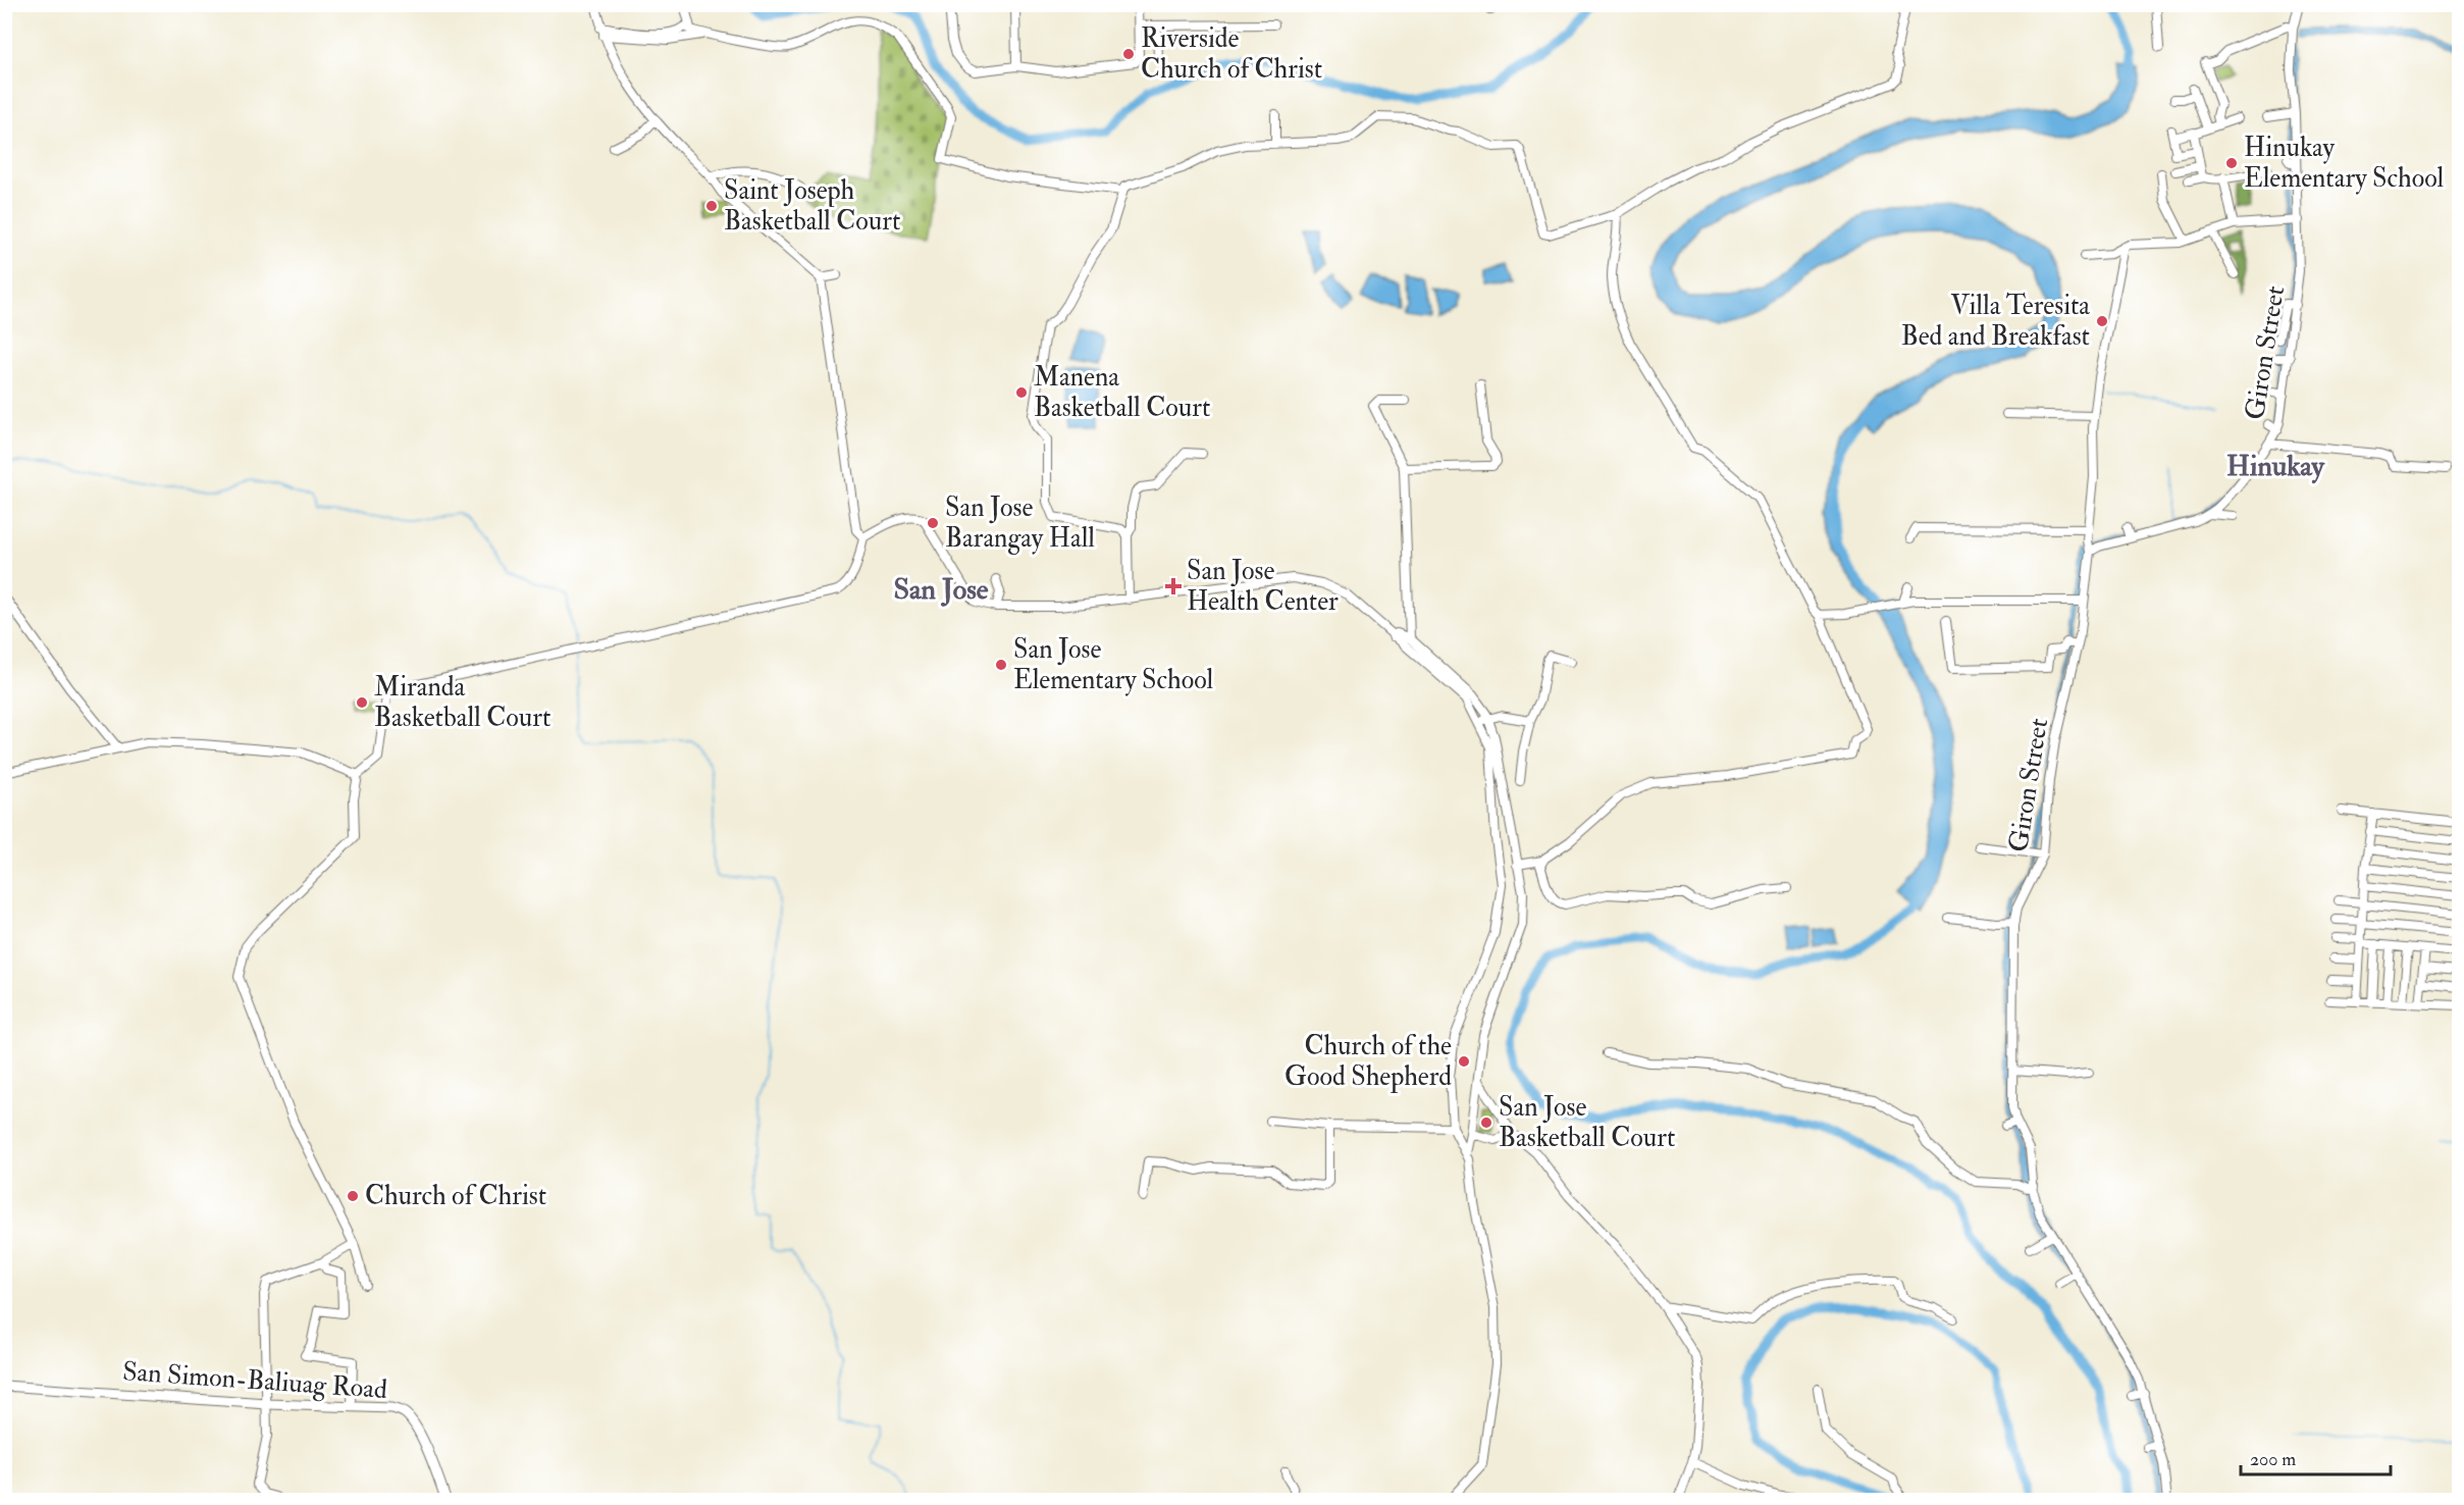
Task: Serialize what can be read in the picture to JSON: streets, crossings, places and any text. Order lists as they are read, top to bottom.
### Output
{
  "streets": {
    "main road": ["San Simon-Baliuag Road"],
    "street": ["Giron Street"]
  },
  "districts": ["Hinukay", "San Jose"],
  "places": {
    "other": [
      "Riverside Church of Christ",
      "Hinukay Elementary School",
      "Saint Joseph Basketball Court",
      "Villa Teresita Bed and Breakfast",
      "Manena Basketball Court",
      "San Jose Barangay Hall",
      "San Jose Elementary School",
      "Miranda Basketball Court",
      "Church of the Good Shepherd",
      "San Jose Basketball Court",
      "Church of Christ"
    ],
    "health": ["San Jose Health Center"]
  },
  "scale_bar": "200 m"
}
